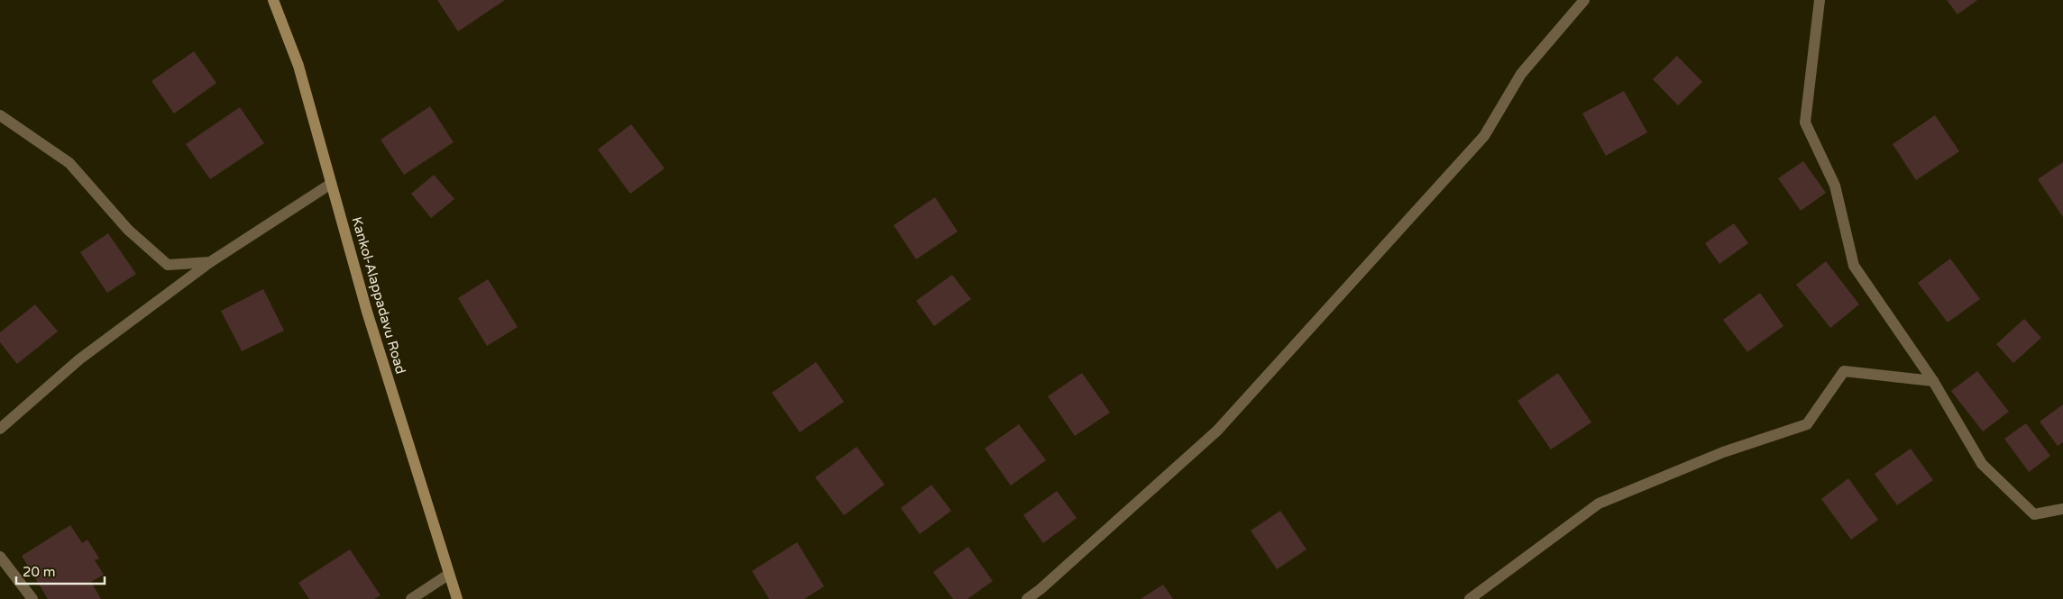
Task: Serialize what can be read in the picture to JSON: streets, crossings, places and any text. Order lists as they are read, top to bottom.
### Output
{
  "streets": {
    "main road": ["Kankol-Alappadavu Road"]
  },
  "scale_bar": "20 m"
}
